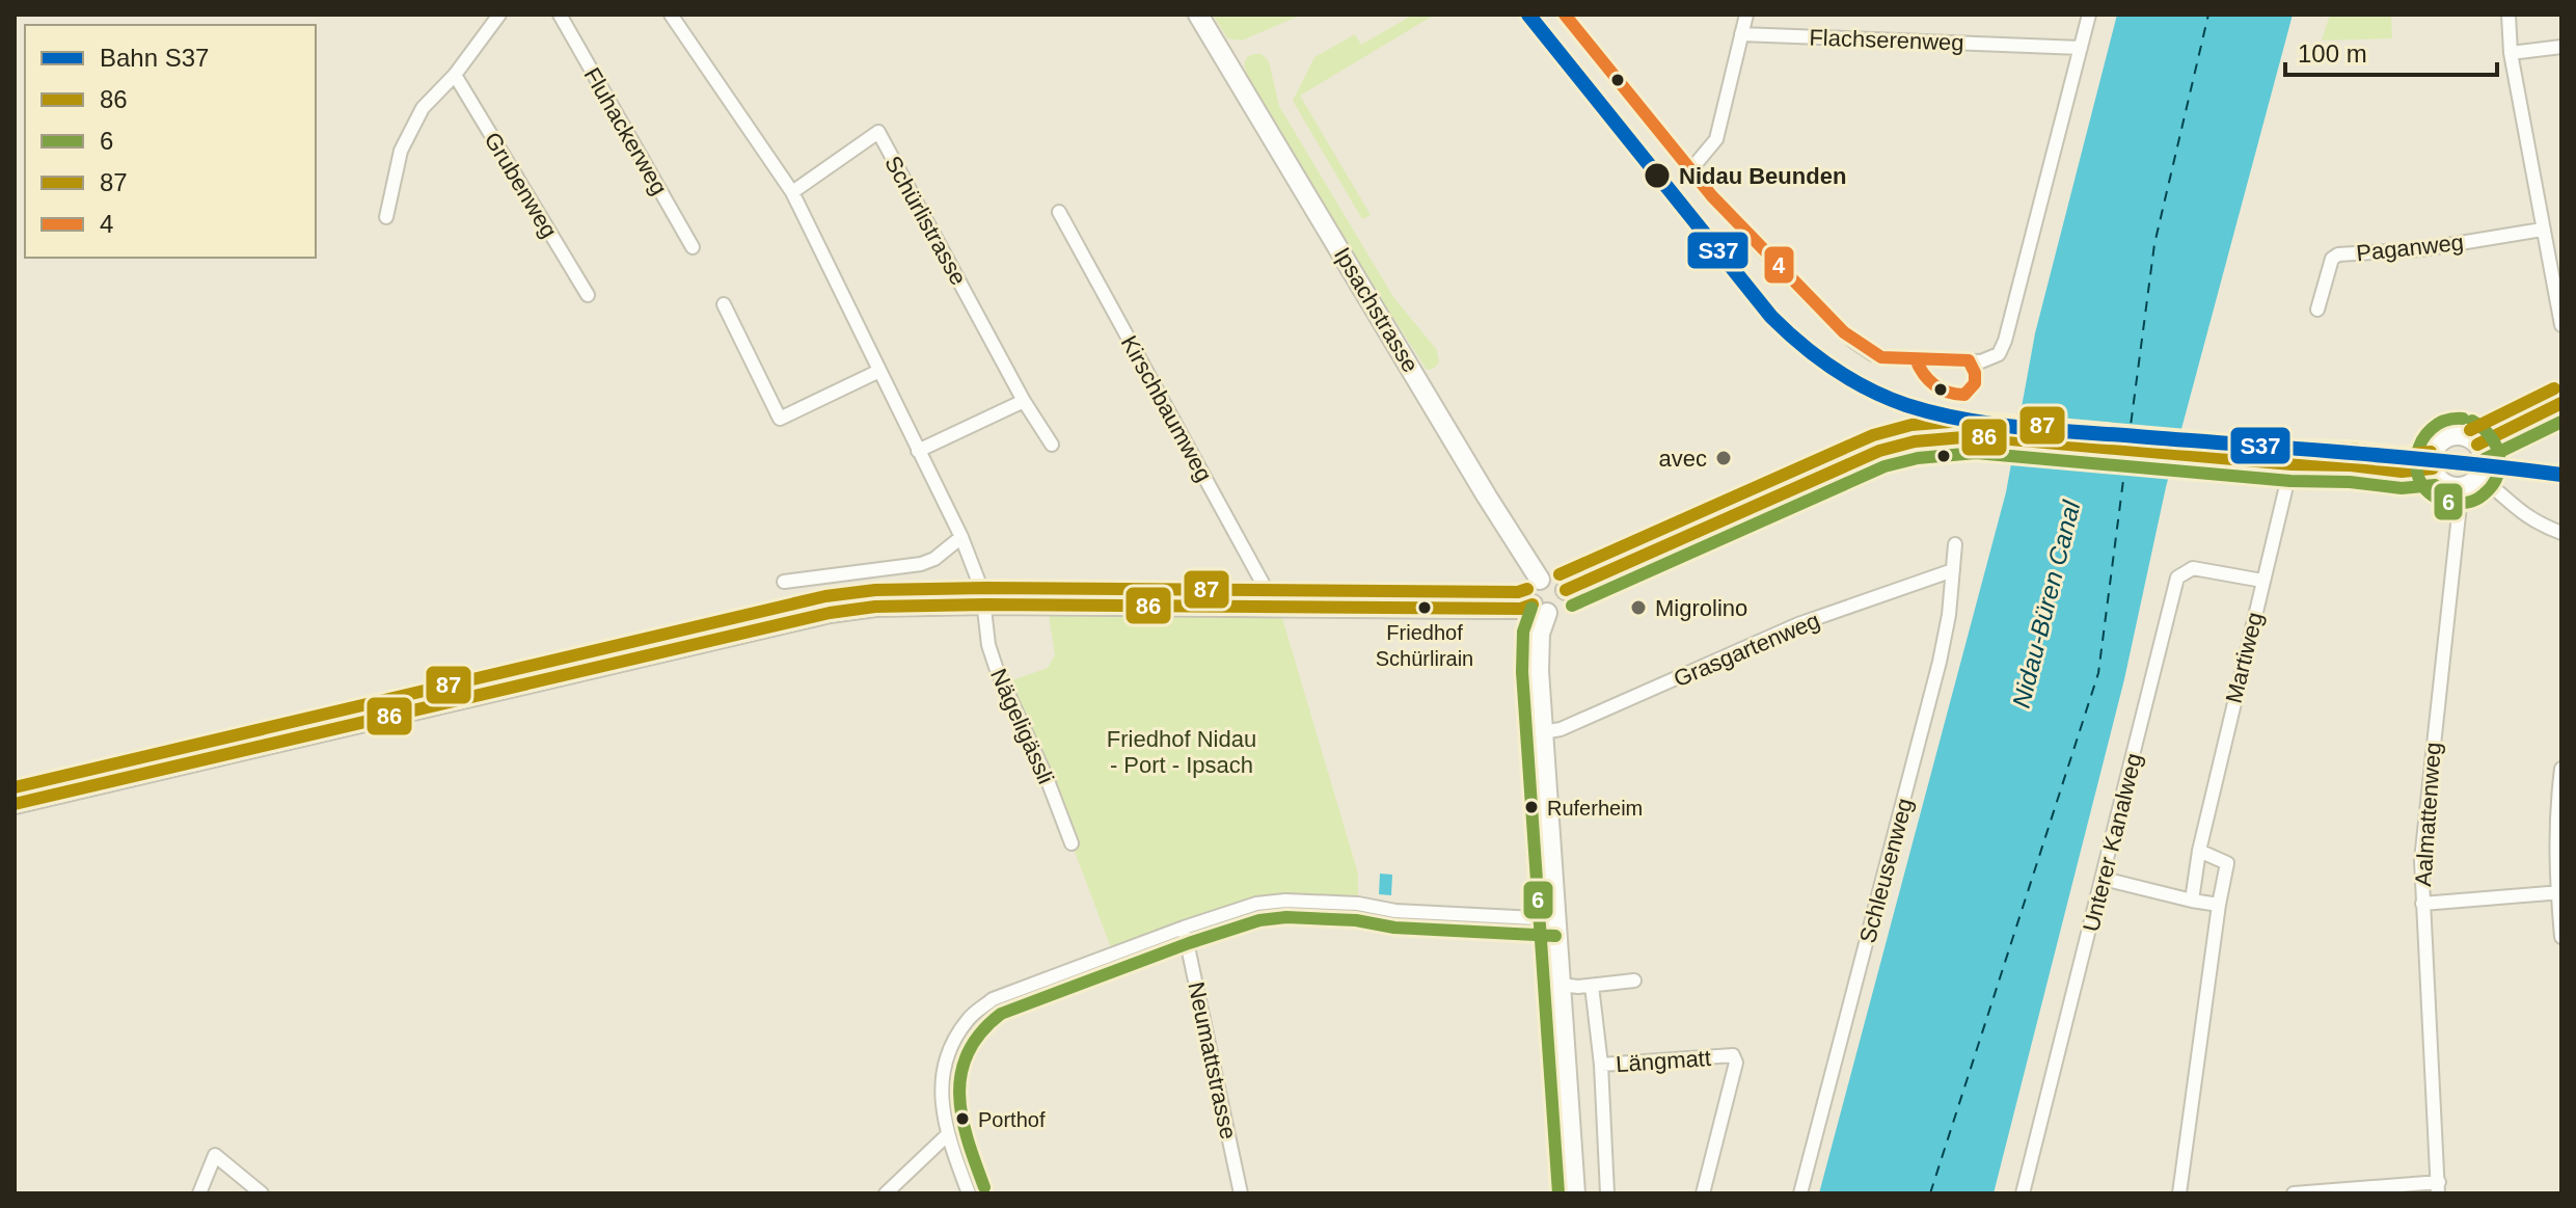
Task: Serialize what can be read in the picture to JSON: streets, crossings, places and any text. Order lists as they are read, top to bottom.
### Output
{
  "streets": {
    "main road": ["Ipsachstrasse"],
    "street": [
      "Flachserenweg",
      "Fluhackerweg",
      "Grubenweg",
      "Schürlistrasse",
      "Paganweg",
      "Kirschbaumweg",
      "Grasgartenweg",
      "Martiweg",
      "Nägeligässli",
      "Aalmattenweg",
      "Unterer Kanalweg",
      "Schleusenweg",
      "Neumattstrasse",
      "Längmatt"
    ]
  },
  "crossings": [
    ["Grasgartenweg", "Schleusenweg"],
    ["Martiweg", "Unterer Kanalweg"]
  ],
  "water": ["Nidau-Büren Canal"],
  "parks": ["Friedhof Nidau - Port - Ipsach"],
  "places": [
    "Nidau Beunden",
    "avec",
    "Friedhof Schürlirain",
    "Migrolino",
    "Ruferheim",
    "Porthof"
  ],
  "lines": [
    "rail line S37",
    "transit line 4",
    "transit line 87",
    "transit line 86",
    "transit line 6"
  ],
  "legend": [
    "Bahn S37",
    "86",
    "6",
    "87",
    "4"
  ],
  "scale_bar": "100 m"
}
